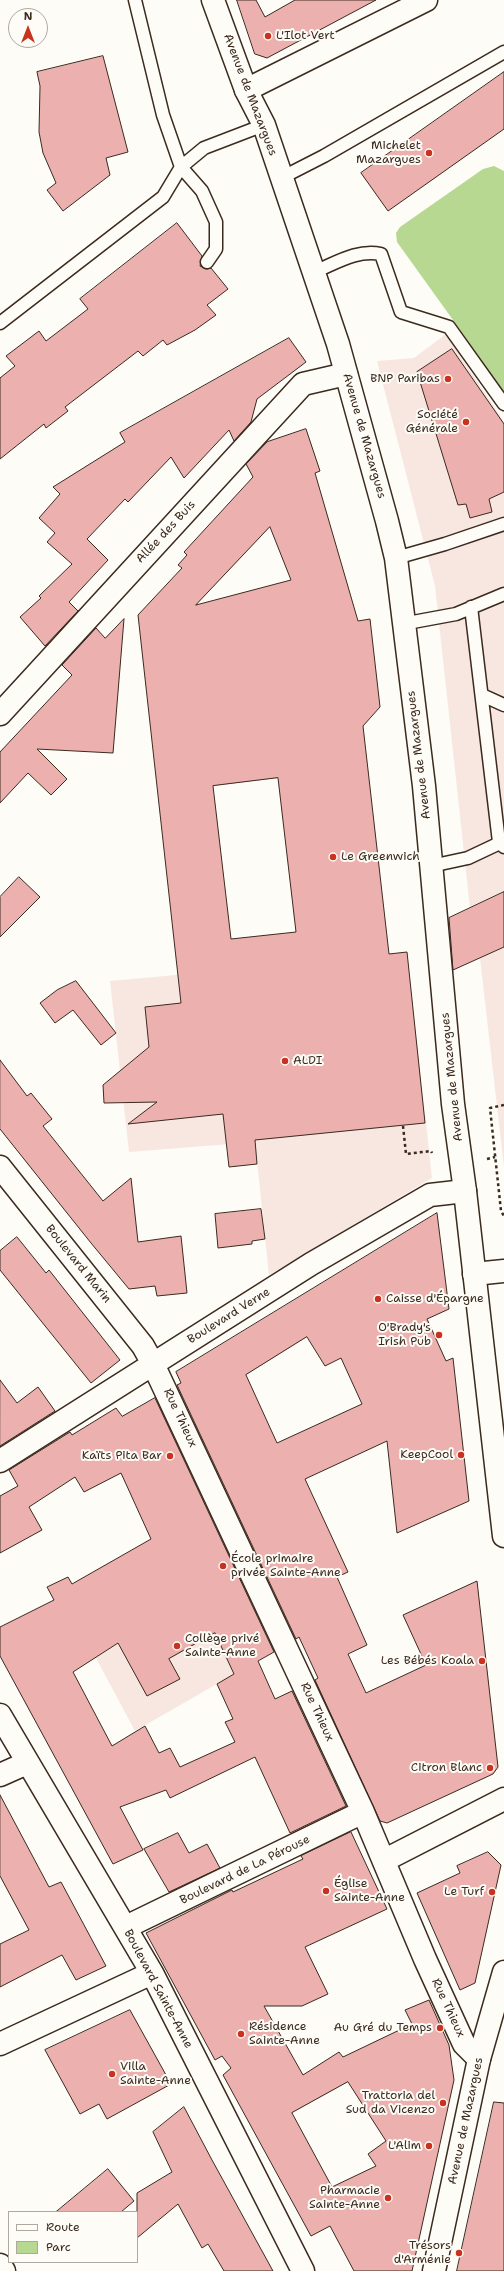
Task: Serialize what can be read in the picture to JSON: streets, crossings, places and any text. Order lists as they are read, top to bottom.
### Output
{
  "streets": {
    "street": [
      "Avenue de Mazargues",
      "Allée des Buis",
      "Boulevard Marin",
      "Boulevard Verne",
      "Rue Thieux",
      "Boulevard de La Pérouse",
      "Boulevard Sainte-Anne"
    ]
  },
  "crossings": [
    ["Avenue de Mazargues", "Allée des Buis"],
    ["Avenue de Mazargues", "Boulevard Verne"],
    ["Avenue de Mazargues", "Rue Thieux"],
    ["Boulevard Marin", "Boulevard Verne"],
    ["Boulevard Marin", "Rue Thieux"],
    ["Boulevard Verne", "Rue Thieux"],
    ["Rue Thieux", "Boulevard de La Pérouse"],
    ["Boulevard de La Pérouse", "Boulevard Sainte-Anne"]
  ],
  "places": [
    "L'Ilot Vert",
    "Michelet Mazargues",
    "BNP Paribas",
    "Société Générale",
    "Le Greenwich",
    "ALDI",
    "Caisse d'Épargne",
    "O'Brady's Irish Pub",
    "KeepCool",
    "Kaïts Pita Bar",
    "École primaire privée Sainte-Anne",
    "Collège privé Sainte-Anne",
    "Les Bébés Koala",
    "Citron Blanc",
    "Église Sainte-Anne",
    "Le Turf",
    "Au Gré du Temps",
    "Résidence Sainte-Anne",
    "Villa Sainte-Anne",
    "Trattoria del Sud da Vicenzo",
    "L'Alim",
    "Pharmacie Sainte-Anne",
    "Trésors d'Arménie"
  ],
  "legend": ["Route", "Parc"],
  "north": "top"
}
